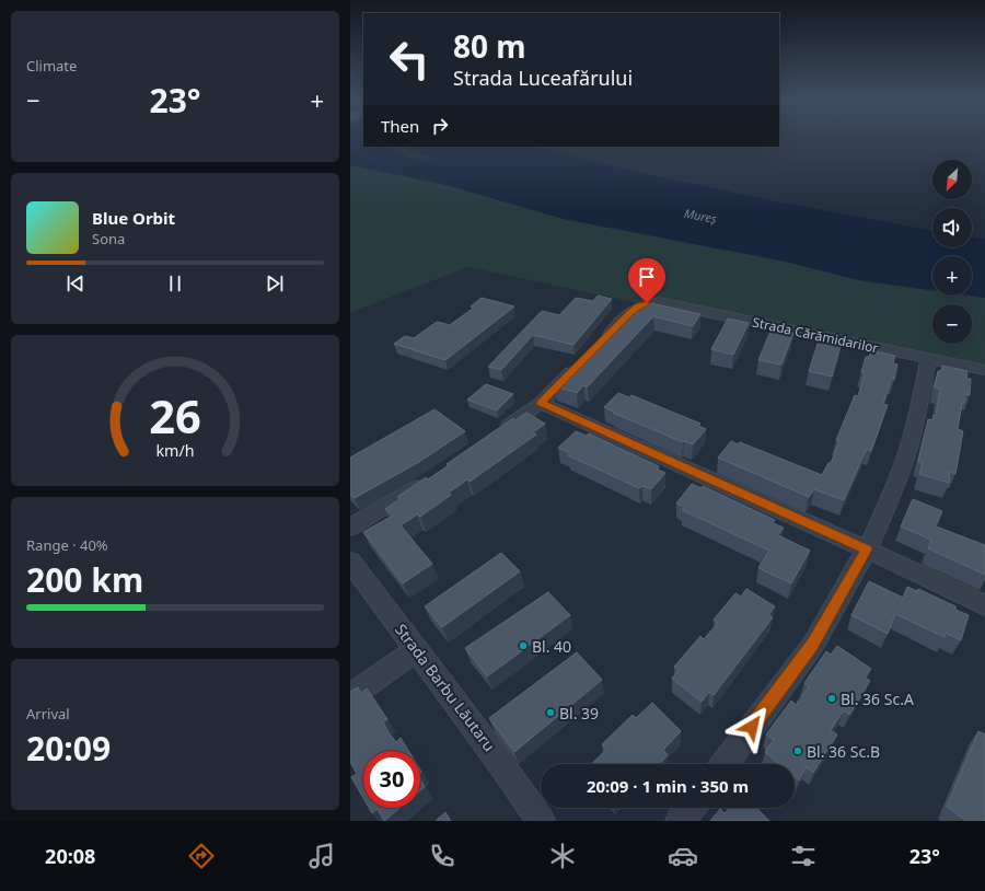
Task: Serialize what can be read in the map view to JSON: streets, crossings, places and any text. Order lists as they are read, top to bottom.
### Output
{
  "streets": {
    "street": ["Strada Cărămidarilor", "Strada Barbu Lăutaru"]
  },
  "water": ["Mureș"],
  "places": [
    "Bl. 40",
    "Bl. 36 Sc.A",
    "Bl. 39",
    "Bl. 36 Sc.B"
  ],
  "north": "bottom left",
  "page": {
    "tile": [
      "Climate",
      ["Range · 40%", "200 km"],
      ["Arrival", "20:09"]
    ],
    "turn": ["80 m", "Strada Luceafărului"],
    "heat": ["−", "23°", "+"],
    "then": "Then",
    "map_buttons": ["+", "−"],
    "song": ["Blue Orbit", "Sona"],
    "limit": "30",
    "trip": "20:09 · 1 min · 350 m",
    "tabs": ["20:08", "23°"],
    "gauge": ["26", "km/h"]
  }
}
